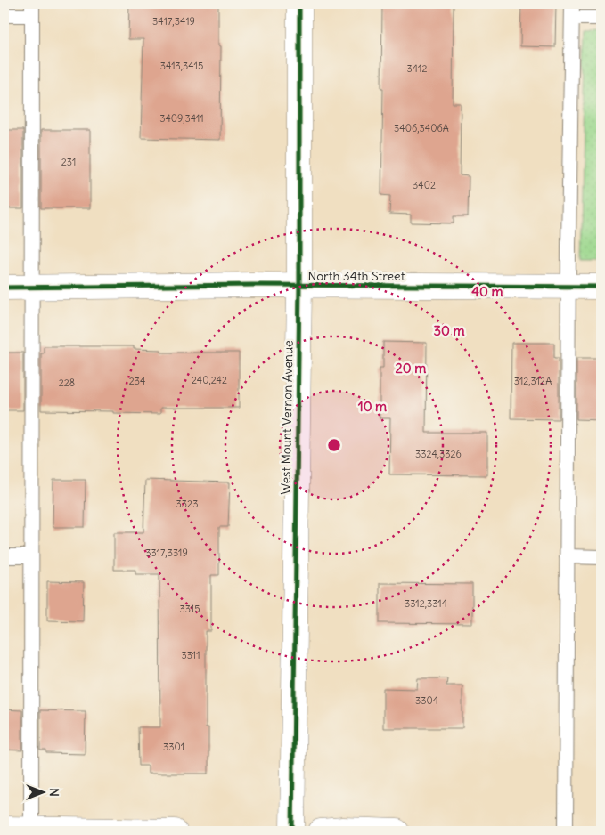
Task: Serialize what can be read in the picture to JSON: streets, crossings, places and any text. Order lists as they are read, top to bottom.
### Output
{
  "streets": {
    "street": ["North 34th Street", "West Mount Vernon Avenue"]
  },
  "crossings": [
    ["North 34th Street", "West Mount Vernon Avenue"]
  ],
  "house_numbers": [
    "3417,3419",
    "3413,3415",
    "3412",
    "3409,3411",
    "3406,3406A",
    "231",
    "3402",
    "240,242",
    "234",
    "312,312A",
    "228",
    "3324,3326",
    "3323",
    "3317,3319",
    "3312,3314",
    "3315",
    "3311",
    "3304",
    "3301"
  ],
  "north": "right",
  "rings": [
    "40 m",
    "30 m",
    "20 m",
    "10 m"
  ]
}
